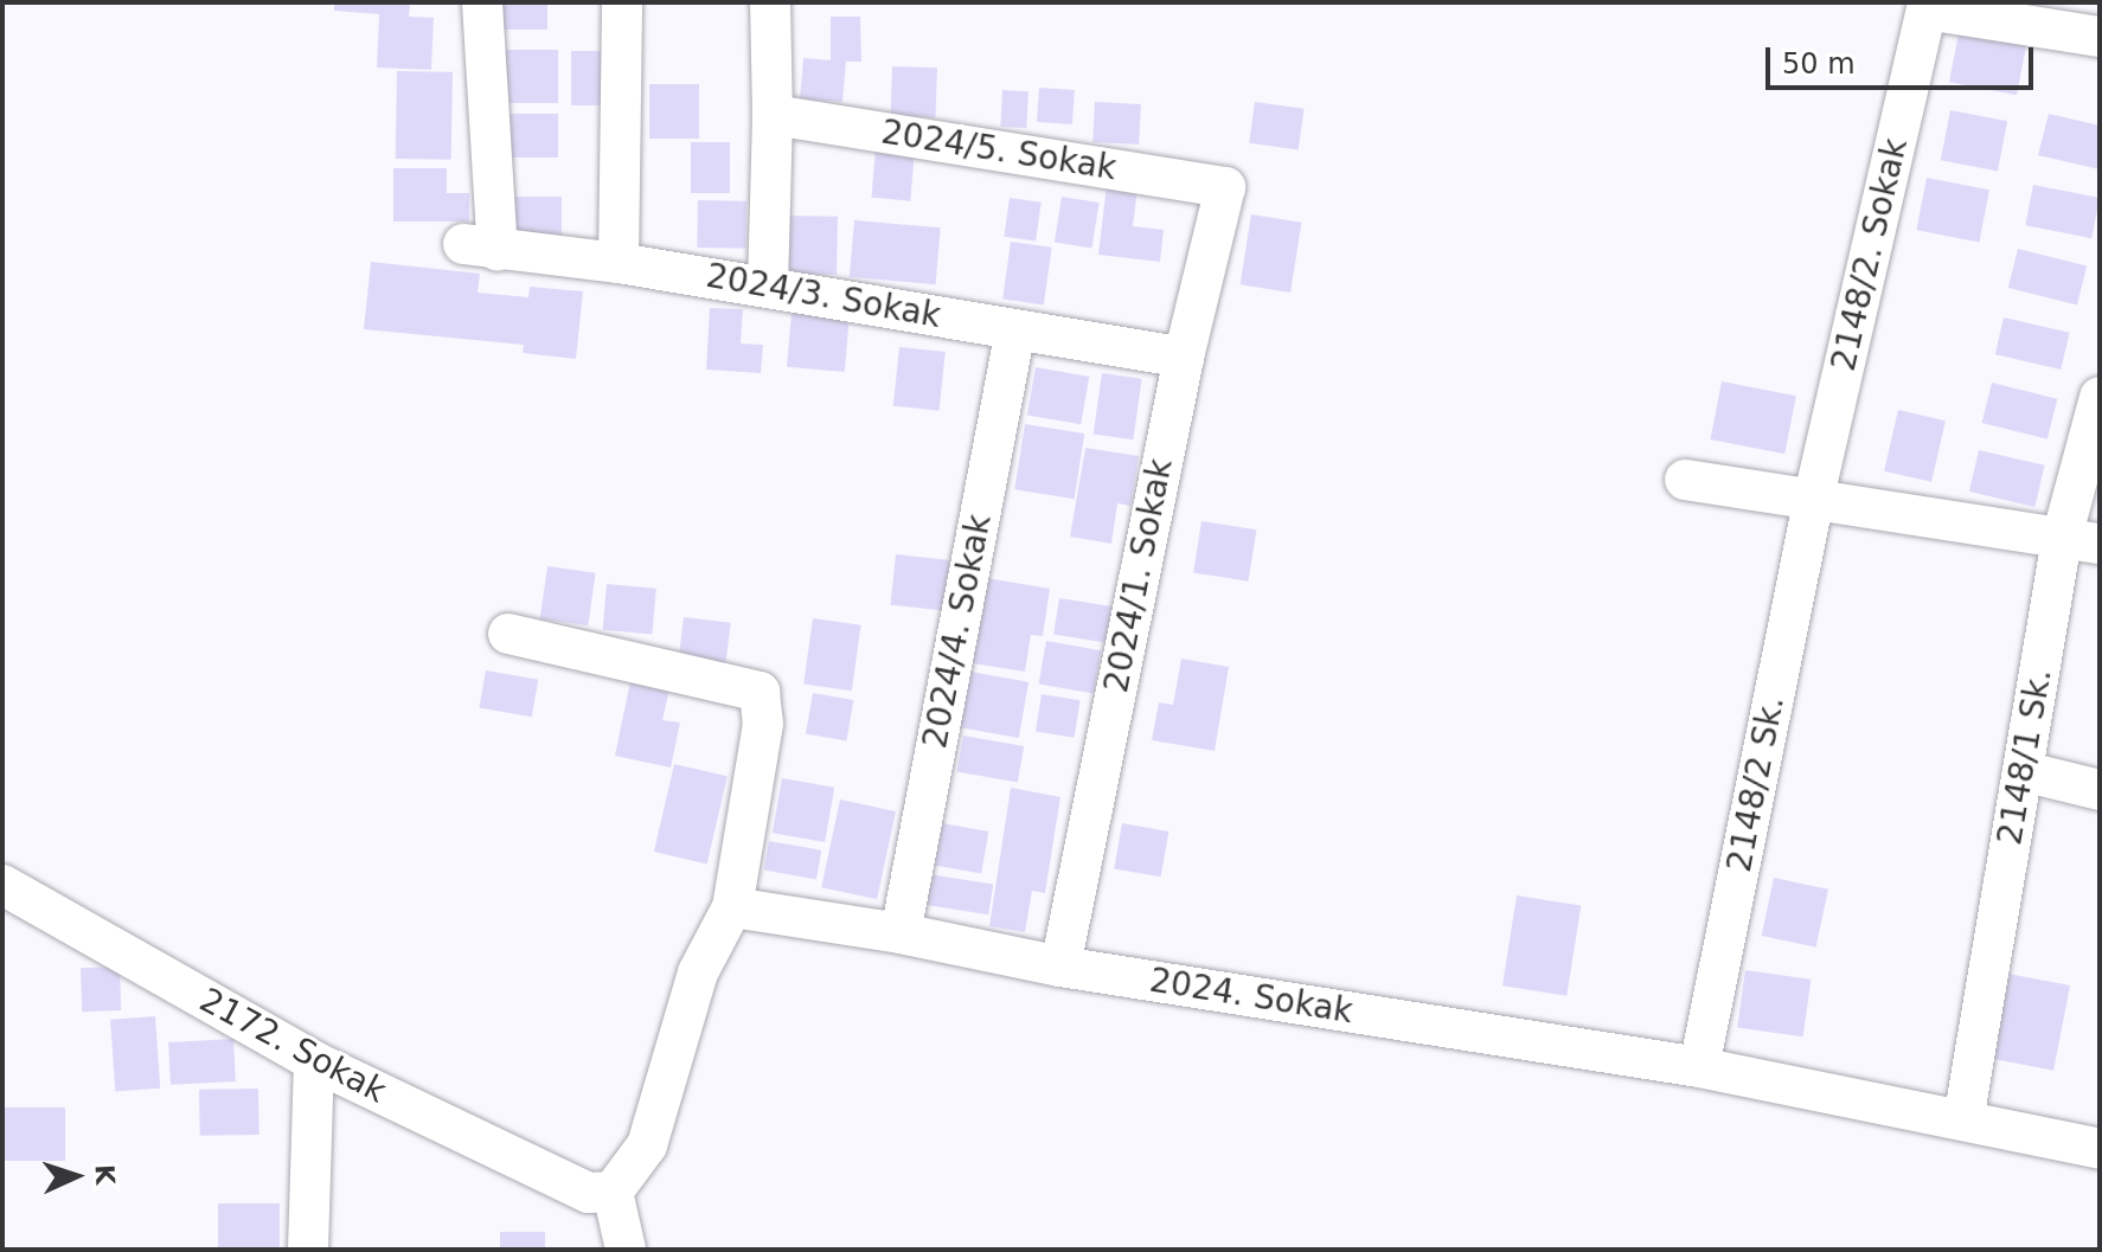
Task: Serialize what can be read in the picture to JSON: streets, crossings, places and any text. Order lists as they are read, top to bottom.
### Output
{
  "streets": {
    "street": [
      "2024/5. Sokak",
      "2148/2. Sokak",
      "2024/3. Sokak",
      "2024/1. Sokak",
      "2024/4. Sokak",
      "2148/1 Sk.",
      "2148/2 Sk.",
      "2024. Sokak",
      "2172. Sokak"
    ]
  },
  "crossings": [
    ["2024/5. Sokak", "2024/1. Sokak"],
    ["2148/2. Sokak", "2148/2 Sk."],
    ["2024/3. Sokak", "2024/1. Sokak"],
    ["2024/3. Sokak", "2024/4. Sokak"],
    ["2024/1. Sokak", "2024. Sokak"],
    ["2024/4. Sokak", "2024. Sokak"],
    ["2148/1 Sk.", "2024. Sokak"],
    ["2148/2 Sk.", "2024. Sokak"]
  ],
  "scale_bar": "50 m",
  "north": "right"
}
